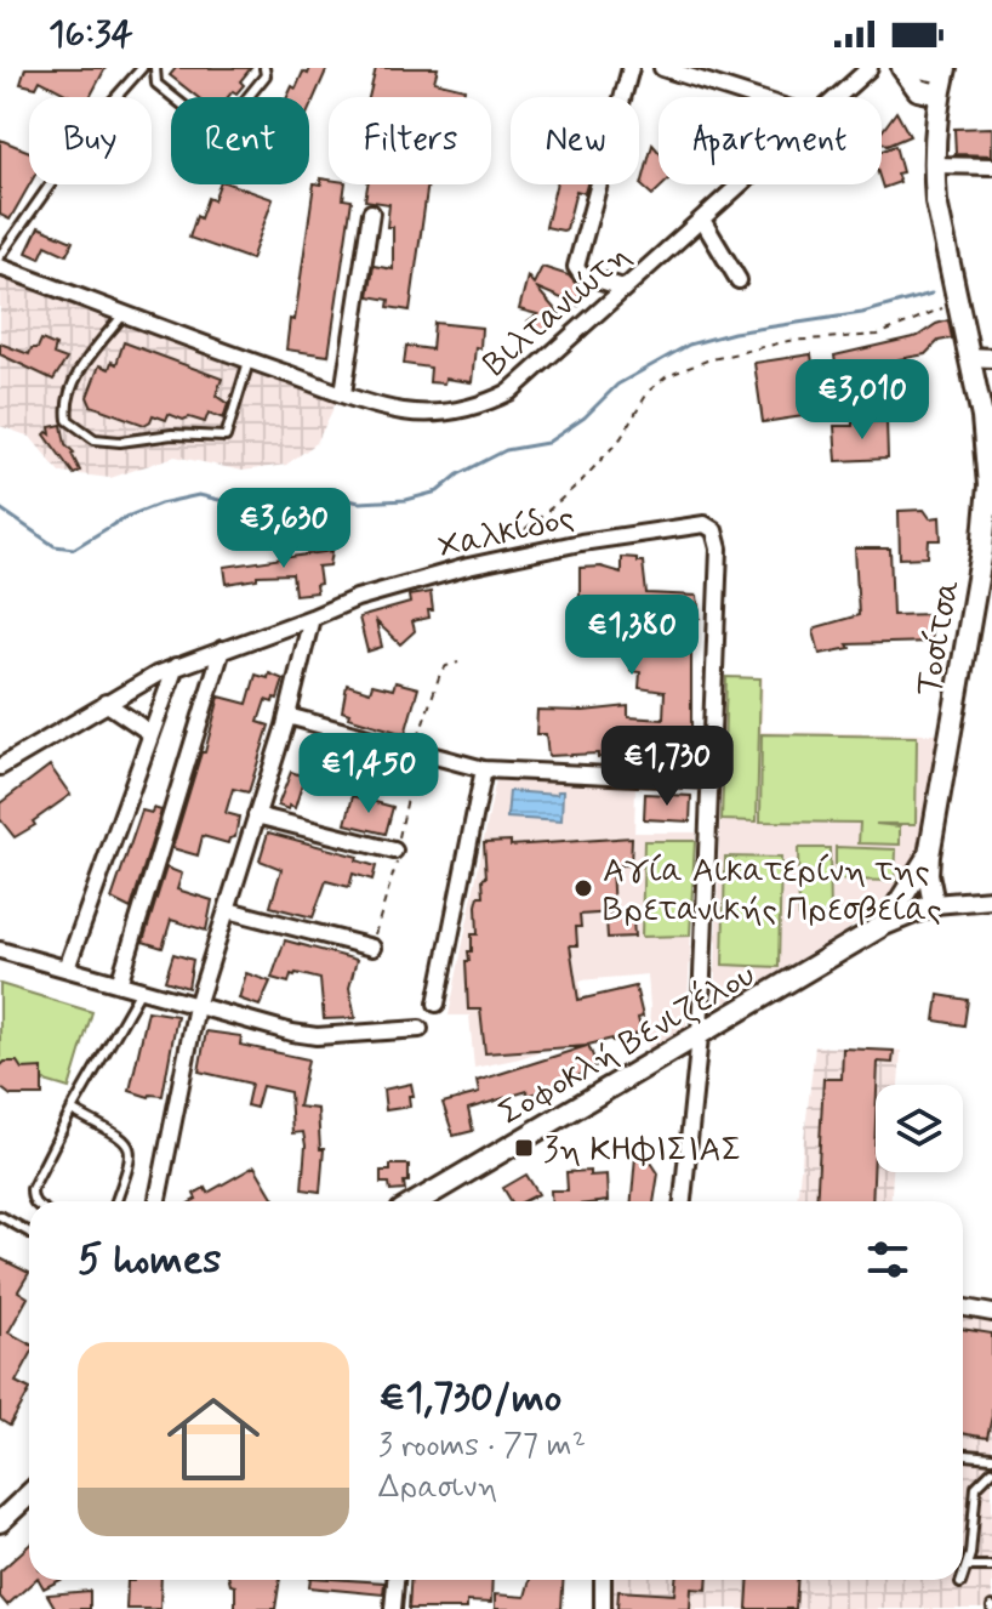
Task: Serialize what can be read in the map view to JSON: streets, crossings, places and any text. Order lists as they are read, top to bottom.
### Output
{
  "streets": {
    "main road": ["Τοσίτσα", "Σοφοκλή Βενιζέλου"],
    "street": ["Βιλτανιώτη", "Χαλκίδος"]
  },
  "crossings": [
    ["Τοσίτσα", "Σοφοκλή Βενιζέλου"]
  ],
  "places": {
    "other": ["Αγία Αικατερίνη της Βρετανικής Πρεσβείας"],
    "transit": ["3η ΚΗΦΙΣΙΑΣ"]
  },
  "page": {
    "status": "16:34",
    "chip": [
      "Buy",
      "Rent",
      "Filters",
      "New",
      "Apartment"
    ],
    "price": [
      "€3,010",
      "€3,630",
      "€1,380",
      "€1,730",
      "€1,450"
    ],
    "heading": "5 homes",
    "list": [
      {
        "name": "€1,730/mo",
        "note": "3 rooms · 77 m² · Δρασινη"
      }
    ]
  }
}
